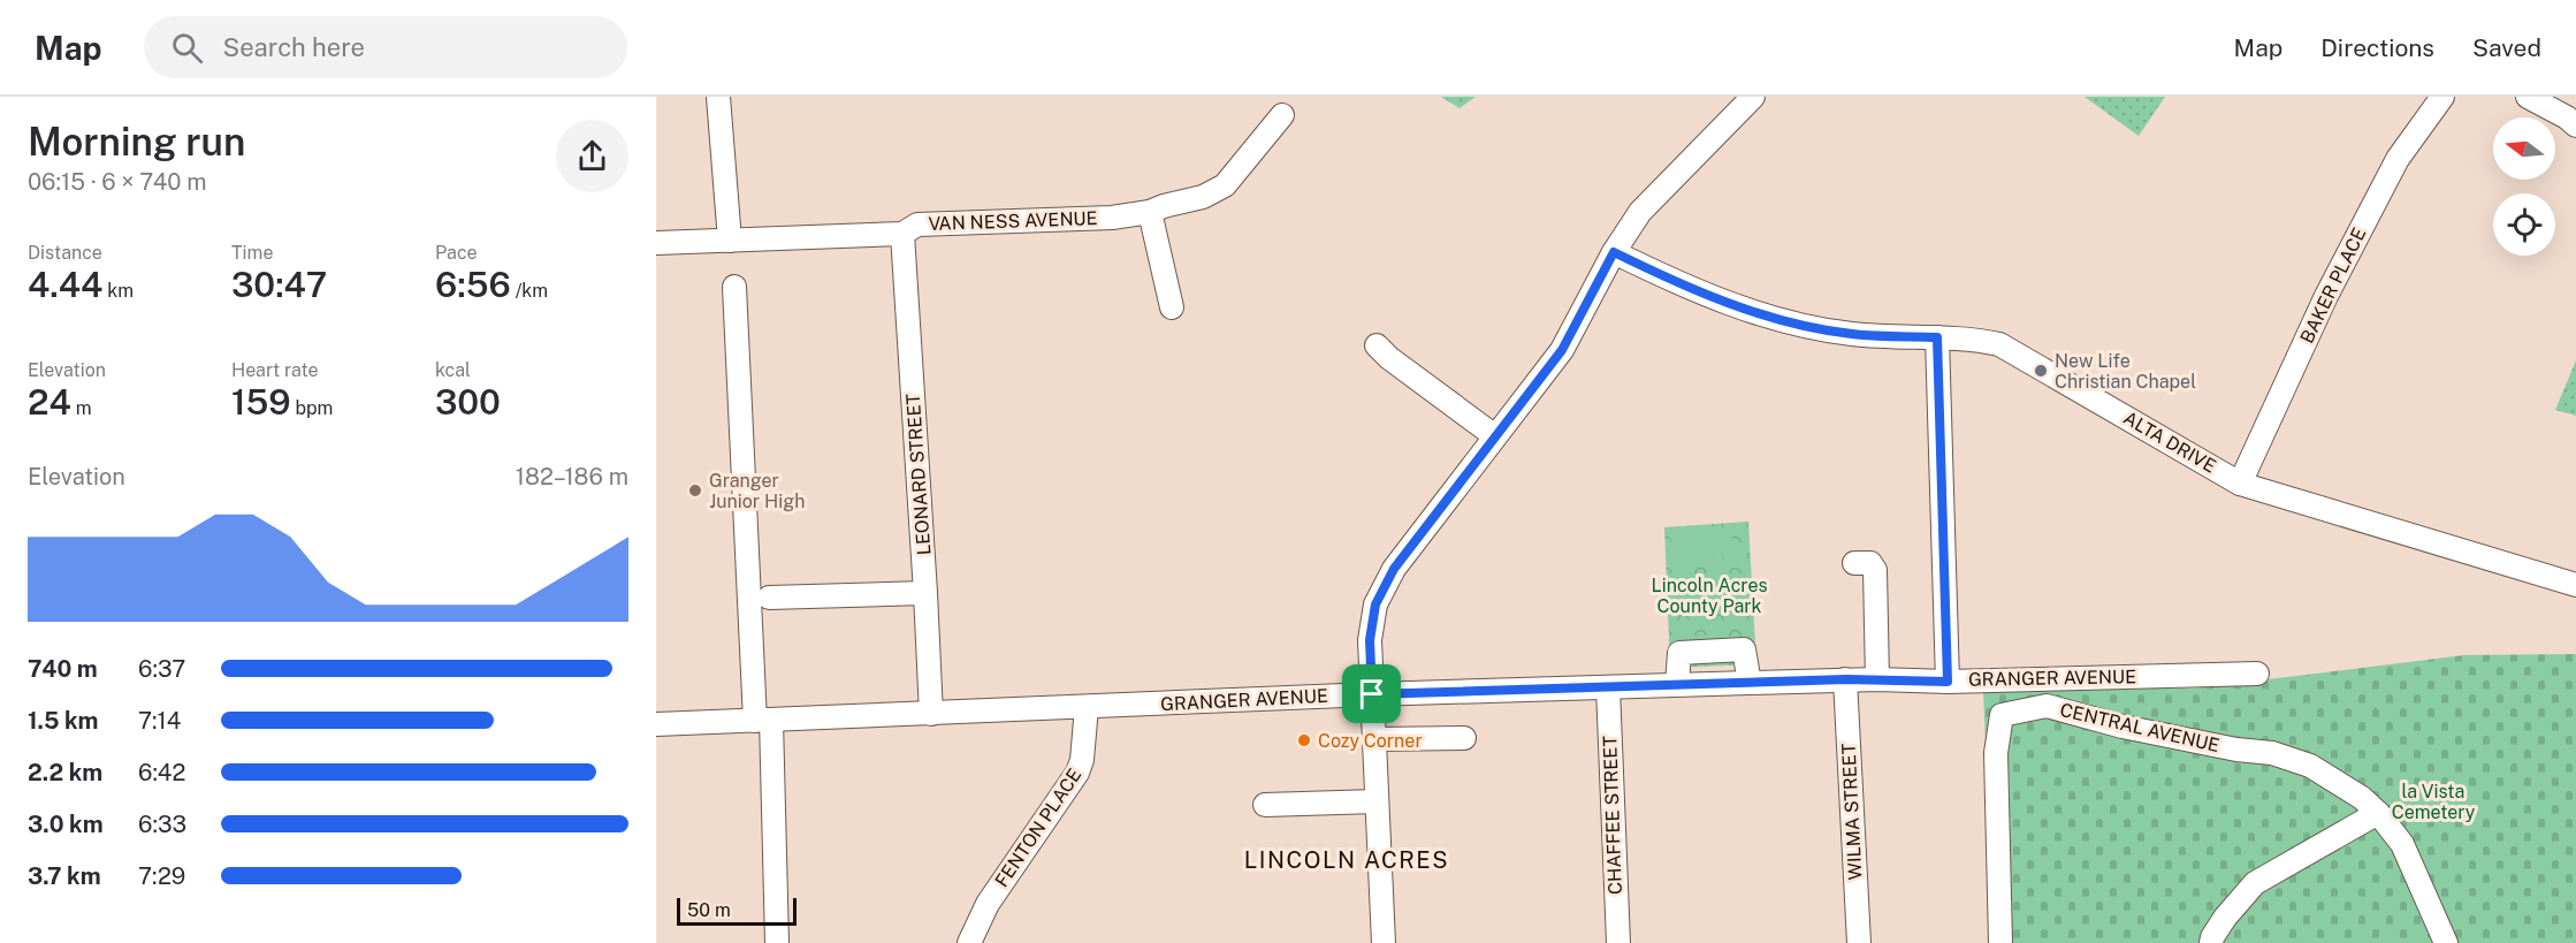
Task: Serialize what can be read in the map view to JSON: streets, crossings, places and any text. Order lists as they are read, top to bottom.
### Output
{
  "streets": {
    "street": [
      "VAN NESS AVENUE",
      "BAKER PLACE",
      "ALTA DRIVE",
      "LEONARD STREET",
      "GRANGER AVENUE",
      "CENTRAL AVENUE",
      "WILMA STREET",
      "CHAFFEE STREET",
      "FENTON PLACE"
    ]
  },
  "crossings": [
    ["VAN NESS AVENUE", "LEONARD STREET"],
    ["BAKER PLACE", "ALTA DRIVE"],
    ["LEONARD STREET", "GRANGER AVENUE"],
    ["GRANGER AVENUE", "CENTRAL AVENUE"],
    ["GRANGER AVENUE", "WILMA STREET"],
    ["GRANGER AVENUE", "CHAFFEE STREET"],
    ["GRANGER AVENUE", "FENTON PLACE"]
  ],
  "districts": ["LINCOLN ACRES"],
  "parks": ["Lincoln Acres County Park", "la Vista Cemetery"],
  "places": ["New Life Christian Chapel", "Granger Junior High", "Cozy Corner"],
  "scale_bar": "50 m",
  "north": "left",
  "page": {
    "header": "Map",
    "search": "Search here",
    "nav": ["Map", "Directions", "Saved"],
    "heading": ["Morning run", "06:15 · 6 × 740 m"],
    "stats": [
      ["Distance", "4.44 km"],
      ["Time", "30:47"],
      ["Pace", "6:56 /km"],
      ["Elevation", "24 m"],
      ["Heart rate", "159 bpm"],
      ["kcal", "300"]
    ],
    "chart": ["Elevation", "182–186 m"],
    "list": [
      {
        "name": "740 m",
        "note": "6:37"
      },
      {
        "name": "1.5 km",
        "note": "7:14"
      },
      {
        "name": "2.2 km",
        "note": "6:42"
      },
      {
        "name": "3.0 km",
        "note": "6:33"
      },
      {
        "name": "3.7 km",
        "note": "7:29"
      }
    ],
    "scale": "50 m"
  }
}
